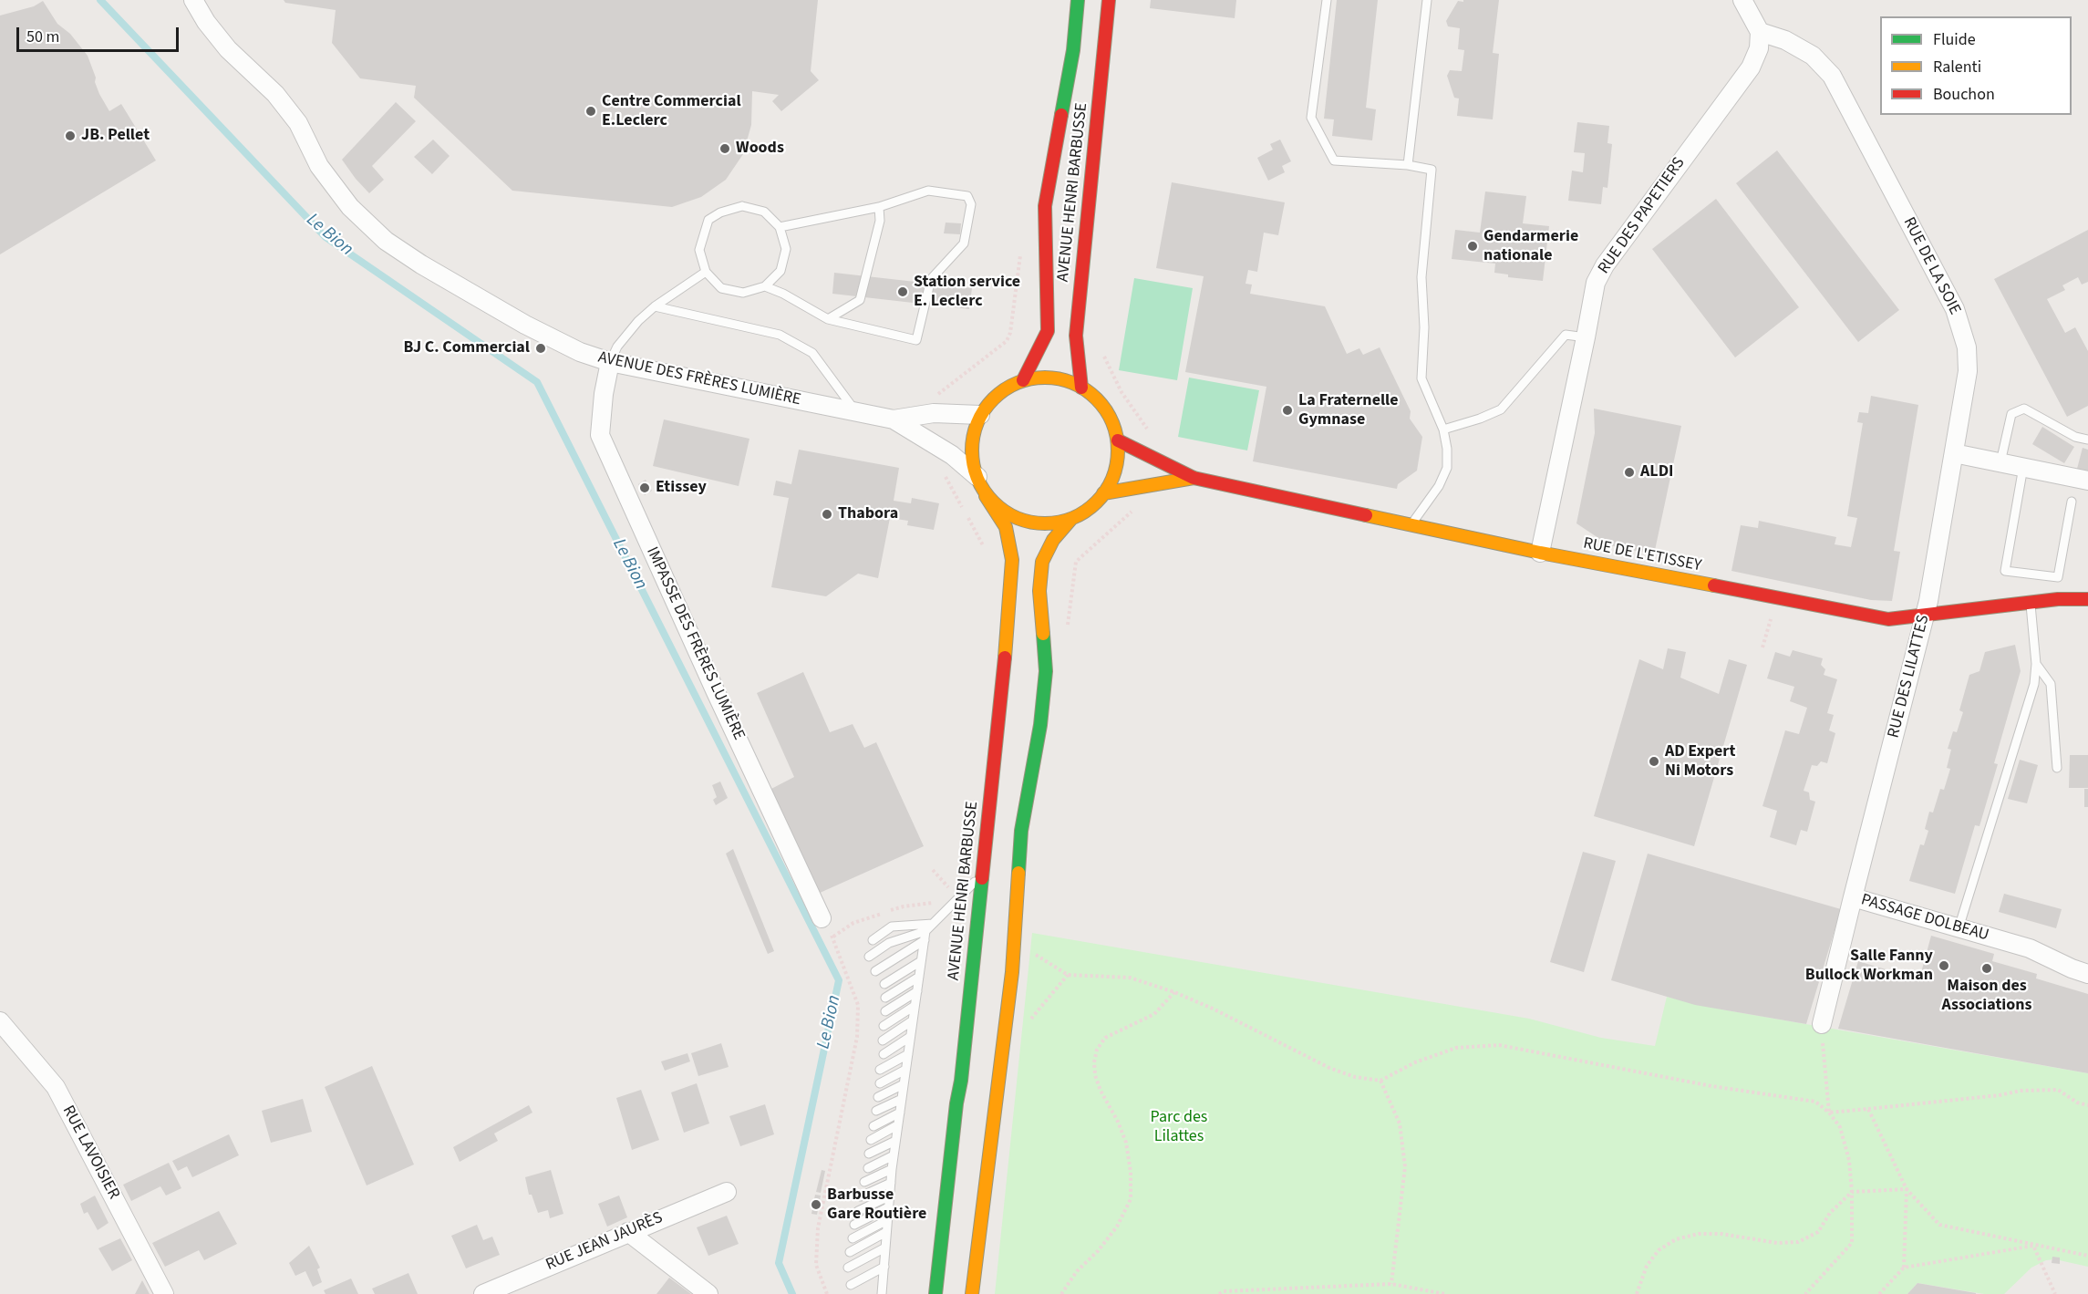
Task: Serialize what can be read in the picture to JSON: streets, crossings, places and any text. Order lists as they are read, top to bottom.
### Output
{
  "streets": {
    "main road": ["AVENUE HENRI BARBUSSE", "RUE DE L'ETISSEY"],
    "street": [
      "RUE DES PAPETIERS",
      "RUE DE LA SOIE",
      "AVENUE DES FRÈRES LUMIÈRE",
      "IMPASSE DES FRÈRES LUMIÈRE",
      "RUE DES LILATTES",
      "PASSAGE DOLBEAU",
      "RUE LAVOISIER",
      "RUE JEAN JAURÈS"
    ]
  },
  "crossings": [
    ["AVENUE HENRI BARBUSSE", "AVENUE DES FRÈRES LUMIÈRE"],
    ["AVENUE HENRI BARBUSSE", "RUE DE L'ETISSEY"],
    ["RUE DES PAPETIERS", "RUE DE LA SOIE"],
    ["RUE DES PAPETIERS", "RUE DE L'ETISSEY"],
    ["RUE DE LA SOIE", "RUE DES LILATTES"],
    ["AVENUE DES FRÈRES LUMIÈRE", "RUE DE L'ETISSEY"],
    ["AVENUE DES FRÈRES LUMIÈRE", "IMPASSE DES FRÈRES LUMIÈRE"],
    ["RUE DE L'ETISSEY", "RUE DES LILATTES"],
    ["RUE DES LILATTES", "PASSAGE DOLBEAU"]
  ],
  "water": ["Le Bion"],
  "parks": ["Parc des Lilattes"],
  "places": [
    "Centre Commercial E.Leclerc",
    "JB. Pellet",
    "Woods",
    "Gendarmerie nationale",
    "Station service E. Leclerc",
    "BJ C. Commercial",
    "La Fraternelle Gymnase",
    "ALDI",
    "Etissey",
    "Thabora",
    "AD Expert Ni Motors",
    "Salle Fanny Bullock Workman",
    "Maison des Associations",
    "Barbusse Gare Routière"
  ],
  "legend": ["Fluide", "Ralenti", "Bouchon"],
  "scale_bar": "50 m"
}
